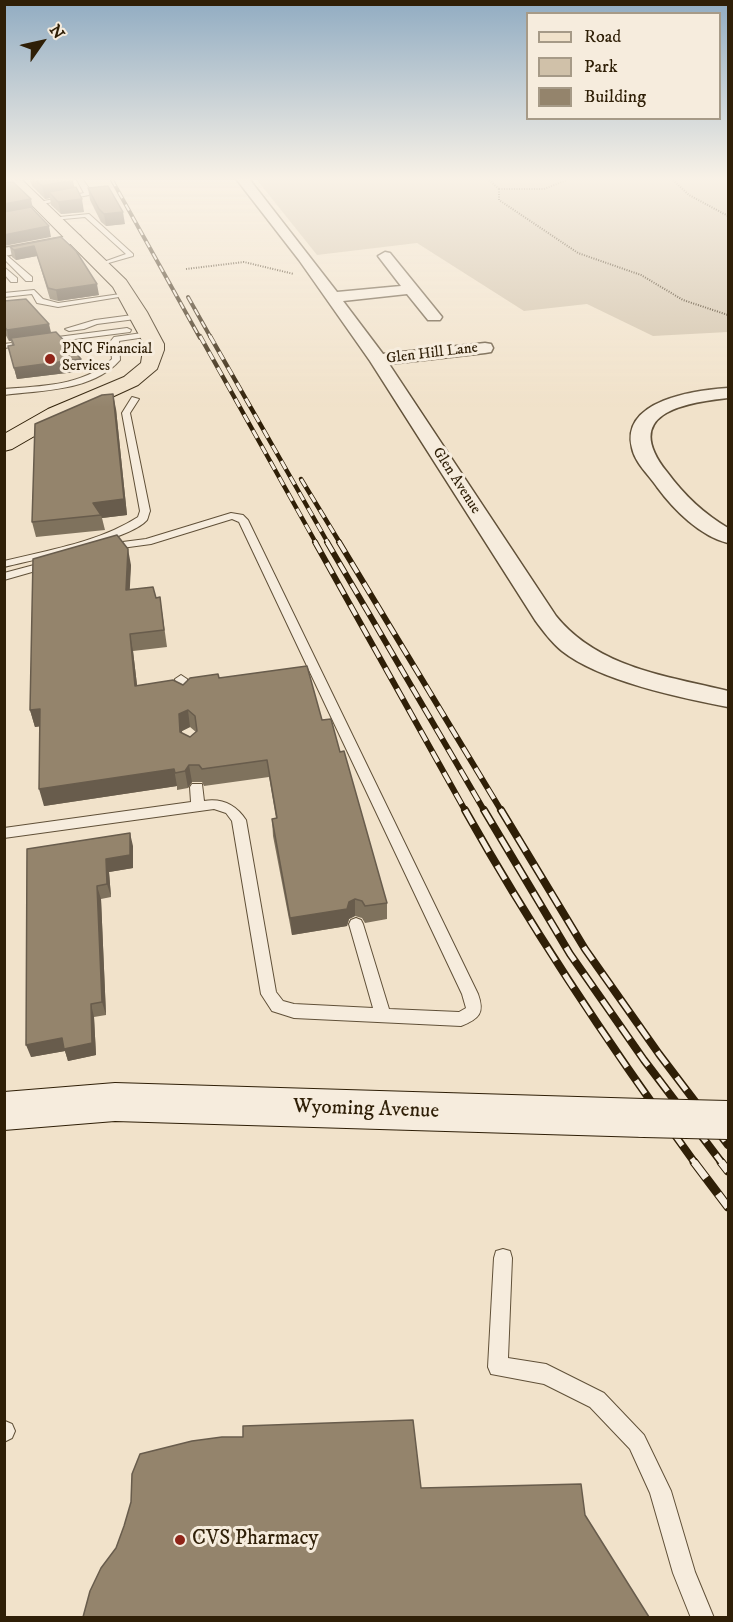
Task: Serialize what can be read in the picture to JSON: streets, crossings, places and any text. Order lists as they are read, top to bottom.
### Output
{
  "streets": {
    "main road": ["Wyoming Avenue"],
    "street": ["Glen Hill Lane", "Glen Avenue"]
  },
  "crossings": [
    ["Glen Hill Lane", "Glen Avenue"]
  ],
  "places": ["PNC Financial Services", "CVS Pharmacy"],
  "legend": ["Road", "Park", "Building"],
  "north": "top right"
}
